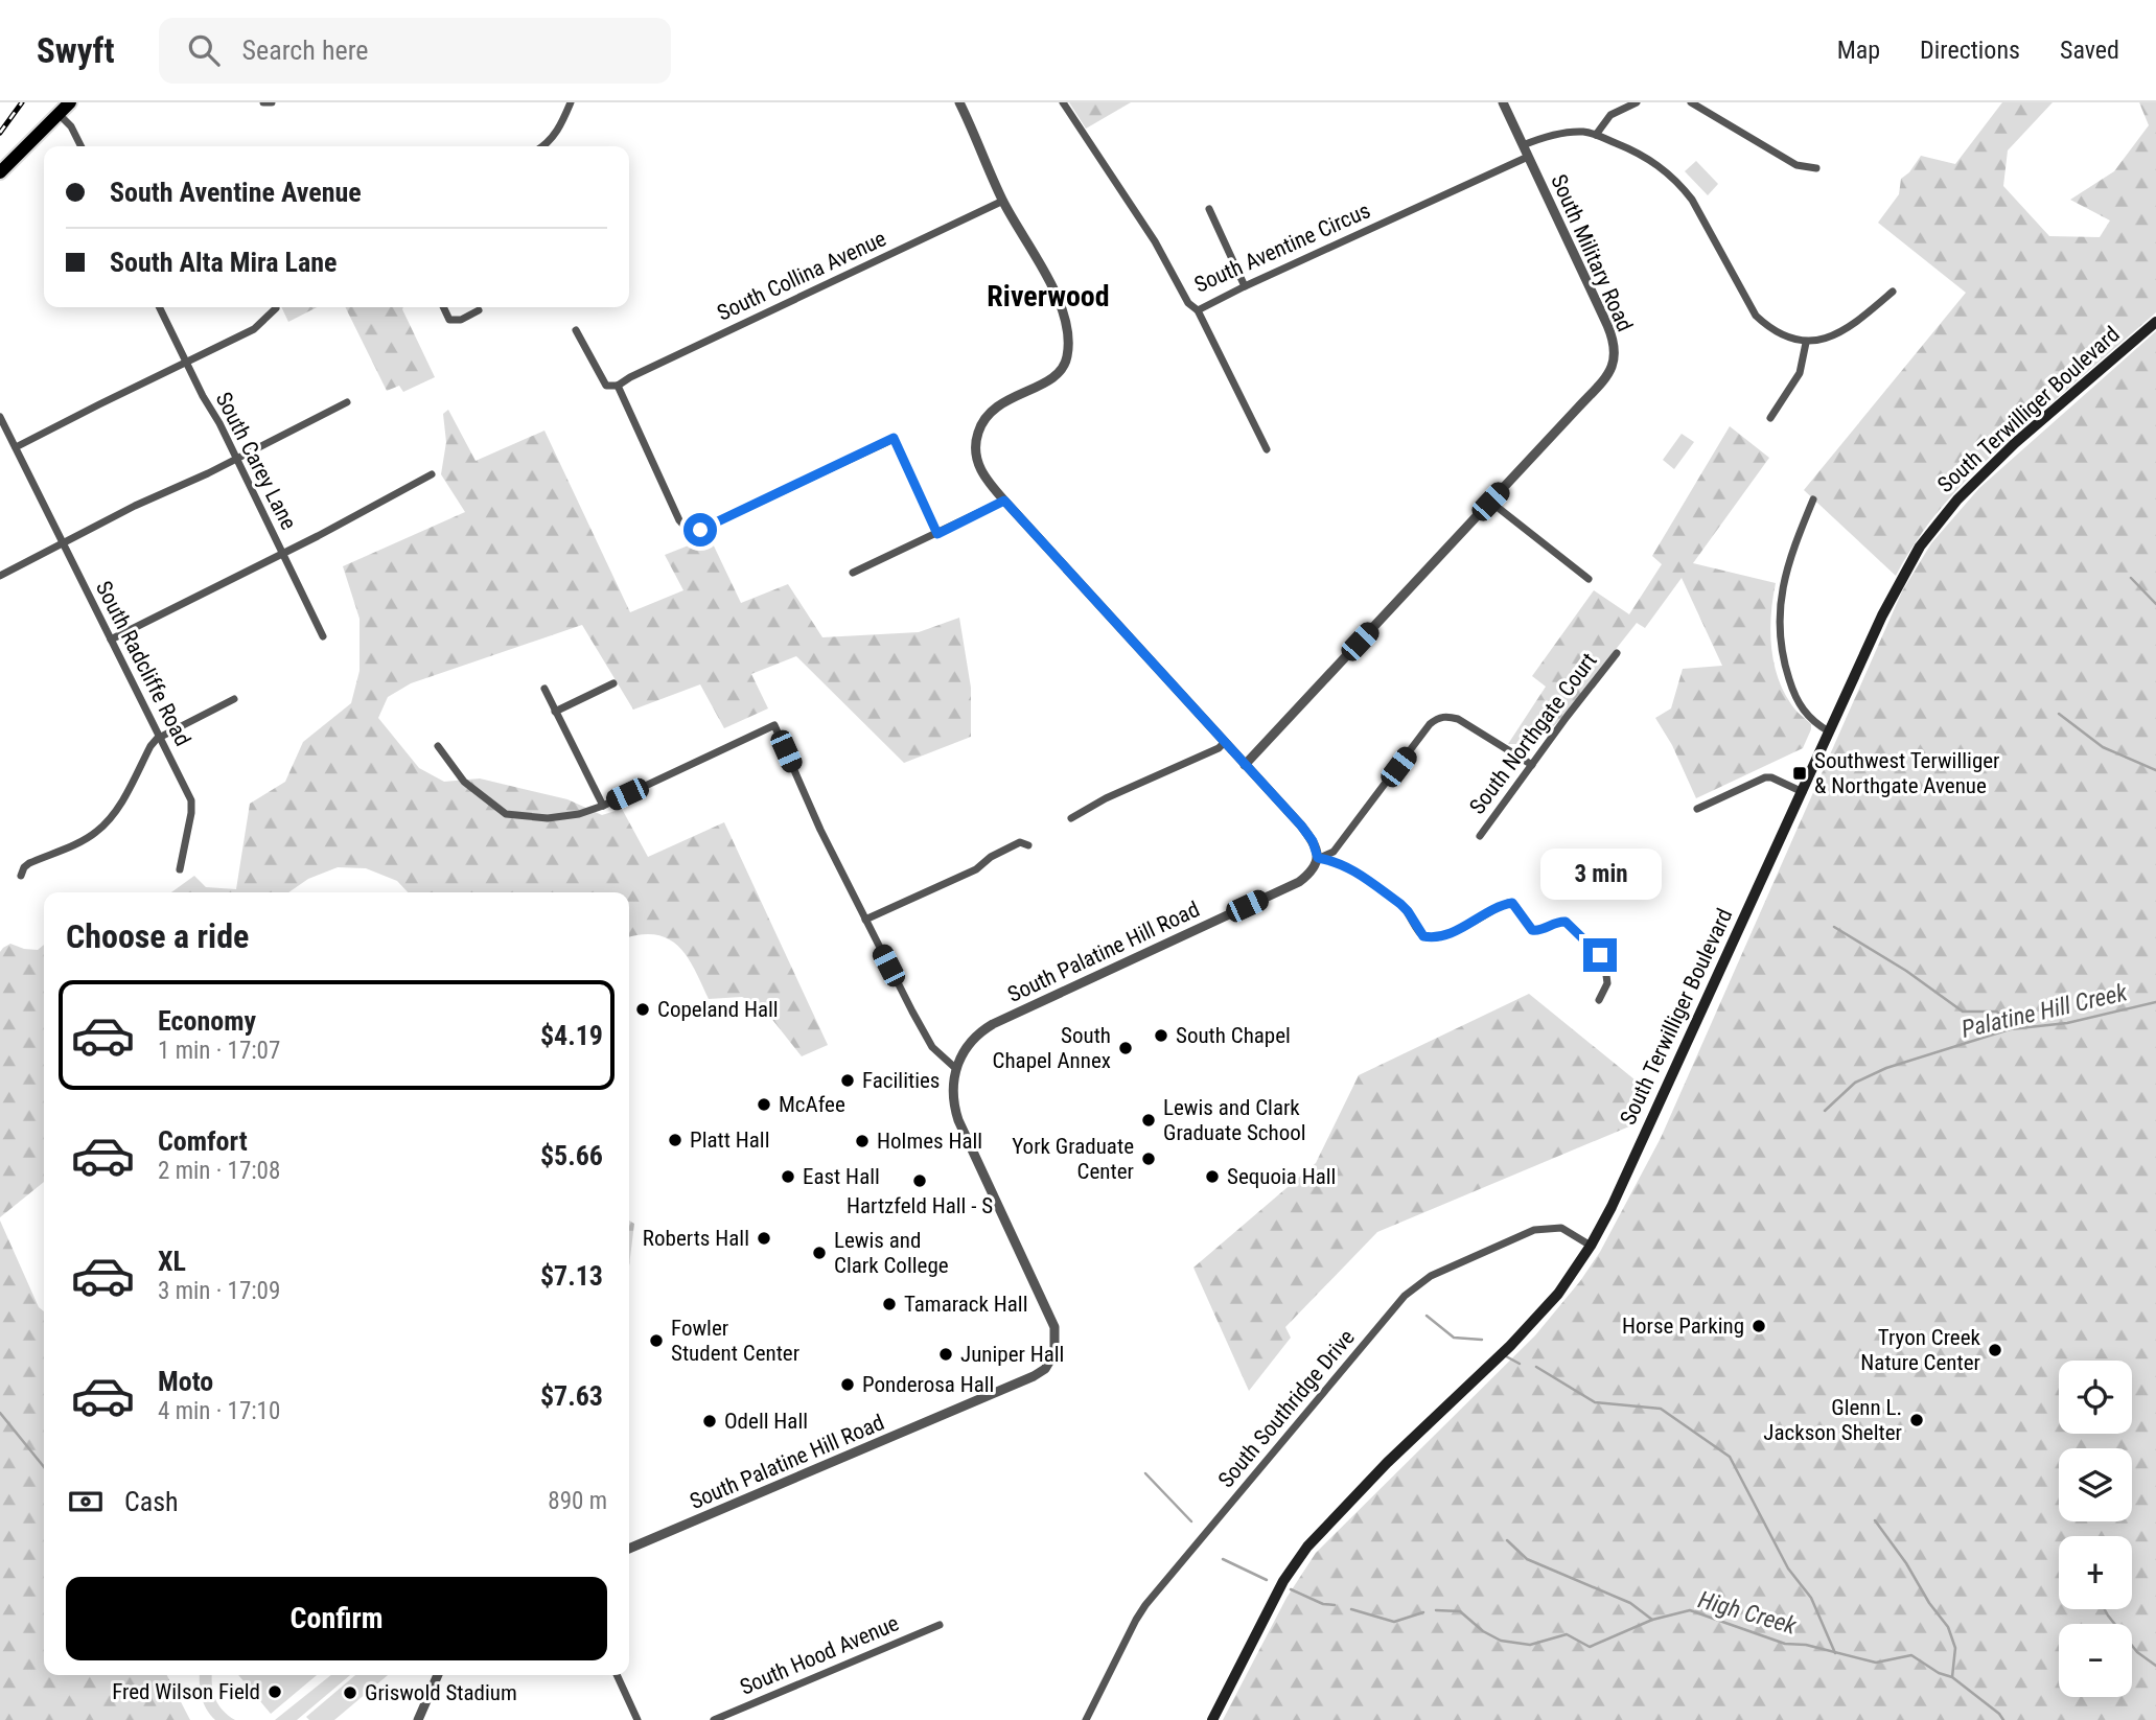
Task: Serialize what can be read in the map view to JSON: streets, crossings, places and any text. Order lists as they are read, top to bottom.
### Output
{
  "streets": {
    "main road": ["South Terwilliger Boulevard"],
    "street": [
      "South Aventine Circus",
      "South Military Road",
      "South Collina Avenue",
      "South Carey Lane",
      "South Radcliffe Road",
      "South Northgate Court",
      "South Palatine Hill Road",
      "South Southridge Drive",
      "South Hood Avenue"
    ]
  },
  "crossings": [
    ["South Aventine Circus", "South Military Road"],
    ["South Terwilliger Boulevard", "South Southridge Drive"]
  ],
  "districts": ["Riverwood"],
  "water": ["Palatine Hill Creek", "High Creek"],
  "places": {
    "transit": ["Southwest Terwilliger & Northgate Avenue"],
    "other": [
      "Copeland Hall",
      "South Chapel",
      "South Chapel Annex",
      "Facilities",
      "McAfee",
      "Lewis and Clark Graduate School",
      "Platt Hall",
      "Holmes Hall",
      "York Graduate Center",
      "East Hall",
      "Sequoia Hall",
      "Hartzfeld Hall - S",
      "Roberts Hall",
      "Lewis and Clark College",
      "Tamarack Hall",
      "Horse Parking",
      "Fowler Student Center",
      "Tryon Creek Nature Center",
      "Juniper Hall",
      "Ponderosa Hall",
      "Glenn L. Jackson Shelter",
      "Odell Hall",
      "Fred Wilson Field",
      "Griswold Stadium"
    ]
  },
  "page": {
    "header": "Swyft",
    "search": "Search here",
    "nav": ["Map", "Directions", "Saved"],
    "banner": ["South Aventine Avenue", "South Alta Mira Lane"],
    "bubble": "3 min",
    "heading": "Choose a ride",
    "list": [
      {
        "name": "Economy",
        "note": "1 min · 17:07",
        "value": "$4.19"
      },
      {
        "name": "Comfort",
        "note": "2 min · 17:08",
        "value": "$5.66"
      },
      {
        "name": "XL",
        "note": "3 min · 17:09",
        "value": "$7.13"
      },
      {
        "name": "Moto",
        "note": "4 min · 17:10",
        "value": "$7.63"
      }
    ],
    "map_buttons": ["+", "−"],
    "pay": ["Cash", "890 m"],
    "buttons": "Confirm"
  }
}
